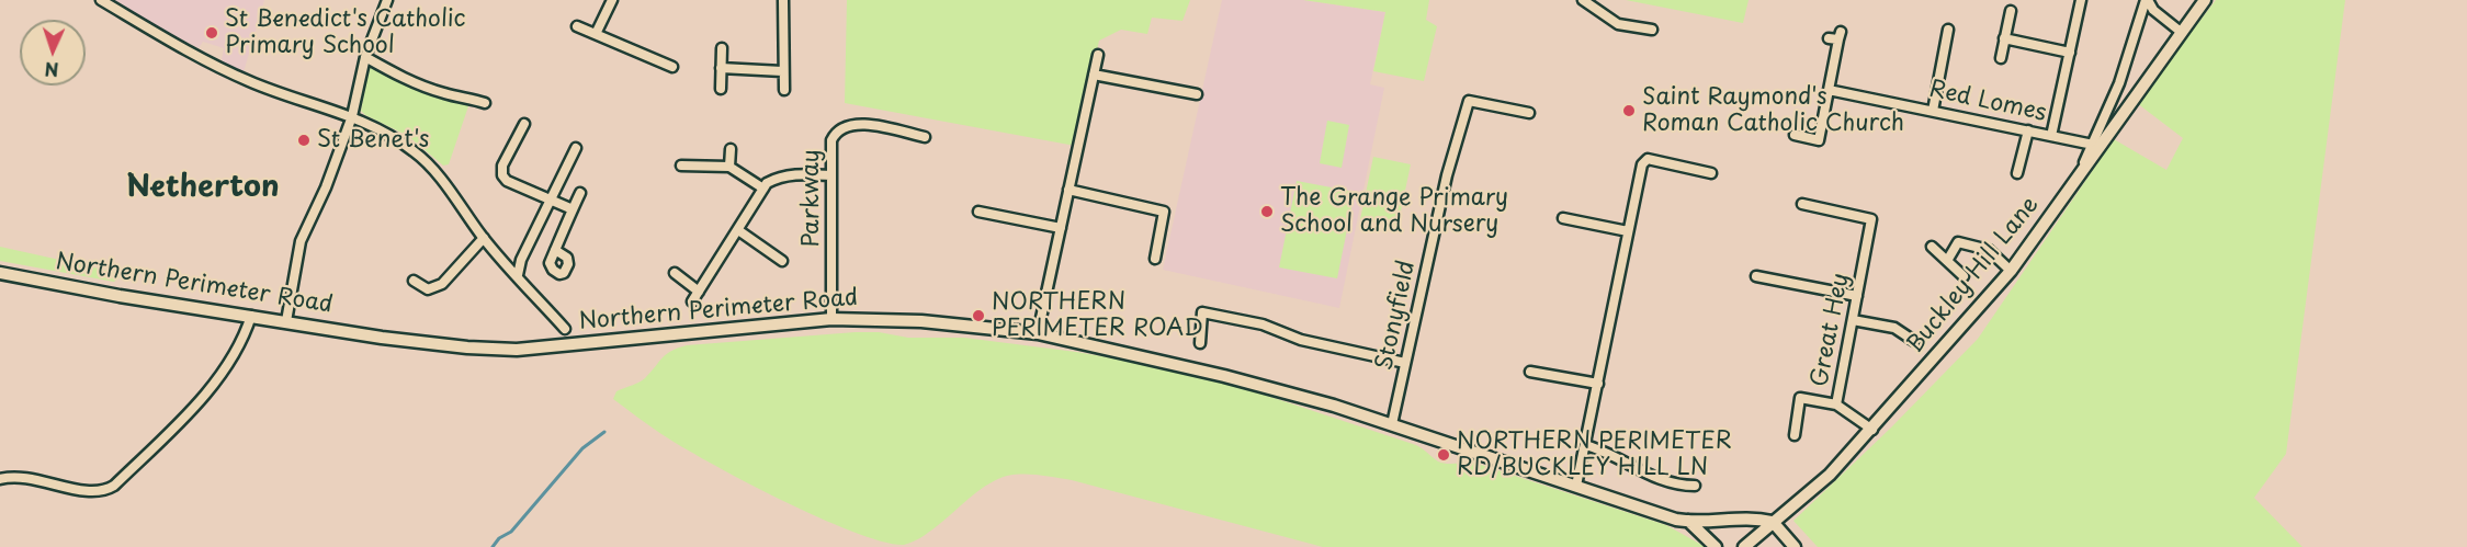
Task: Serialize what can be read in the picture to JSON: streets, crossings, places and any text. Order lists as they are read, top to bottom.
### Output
{
  "streets": {
    "main road": ["Buckley Hill Lane", "Northern Perimeter Road"],
    "street": [
      "Red Lomes",
      "Parkway",
      "Stonyfield",
      "Great Hey"
    ]
  },
  "crossings": [
    ["Red Lomes", "Buckley Hill Lane"],
    ["Parkway", "Northern Perimeter Road"],
    ["Buckley Hill Lane", "Northern Perimeter Road"],
    ["Buckley Hill Lane", "Great Hey"],
    ["Northern Perimeter Road", "Stonyfield"]
  ],
  "districts": ["Netherton"],
  "places": [
    "St Benedict's Catholic Primary School",
    "Saint Raymond's Roman Catholic Church",
    "St Benet's",
    "The Grange Primary School and Nursery",
    "NORTHERN PERIMETER ROAD",
    "NORTHERN PERIMETER RD/BUCKLEY HILL LN"
  ],
  "north": "bottom"
}
